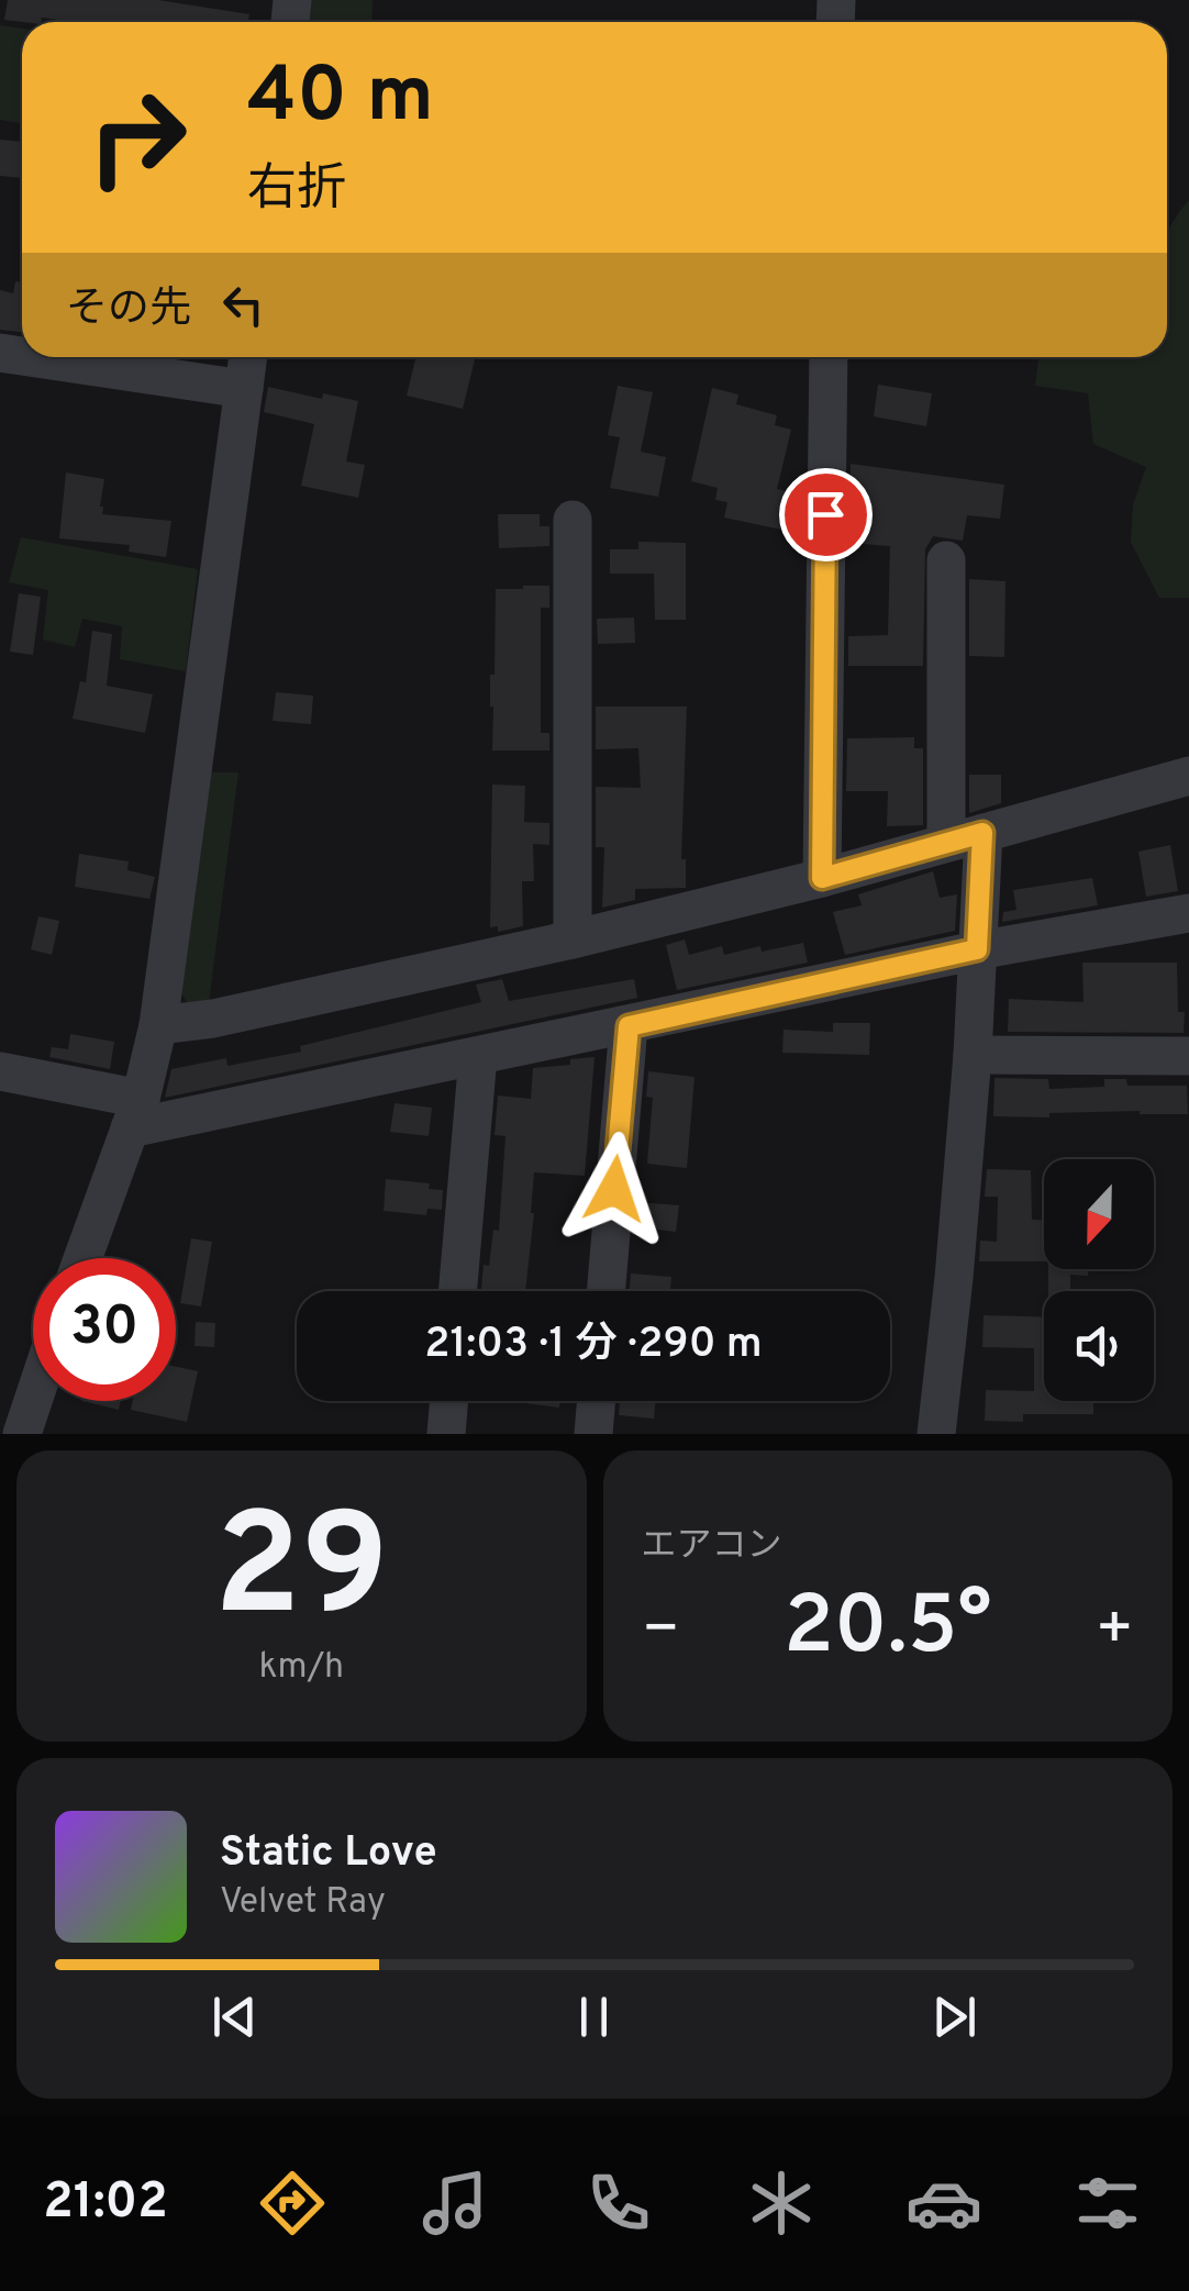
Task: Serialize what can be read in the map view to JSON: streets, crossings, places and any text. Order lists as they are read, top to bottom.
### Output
{
  "north": "bottom",
  "page": {
    "turn": ["40 m", "右折"],
    "then": "その先",
    "limit": "30",
    "trip": "21:03 · 1 分 · 290 m",
    "tile": [
      ["29", "km/h"],
      "エアコン"
    ],
    "heat": ["−", "20.5°", "+"],
    "song": ["Static Love", "Velvet Ray"],
    "tabs": "21:02"
  }
}
